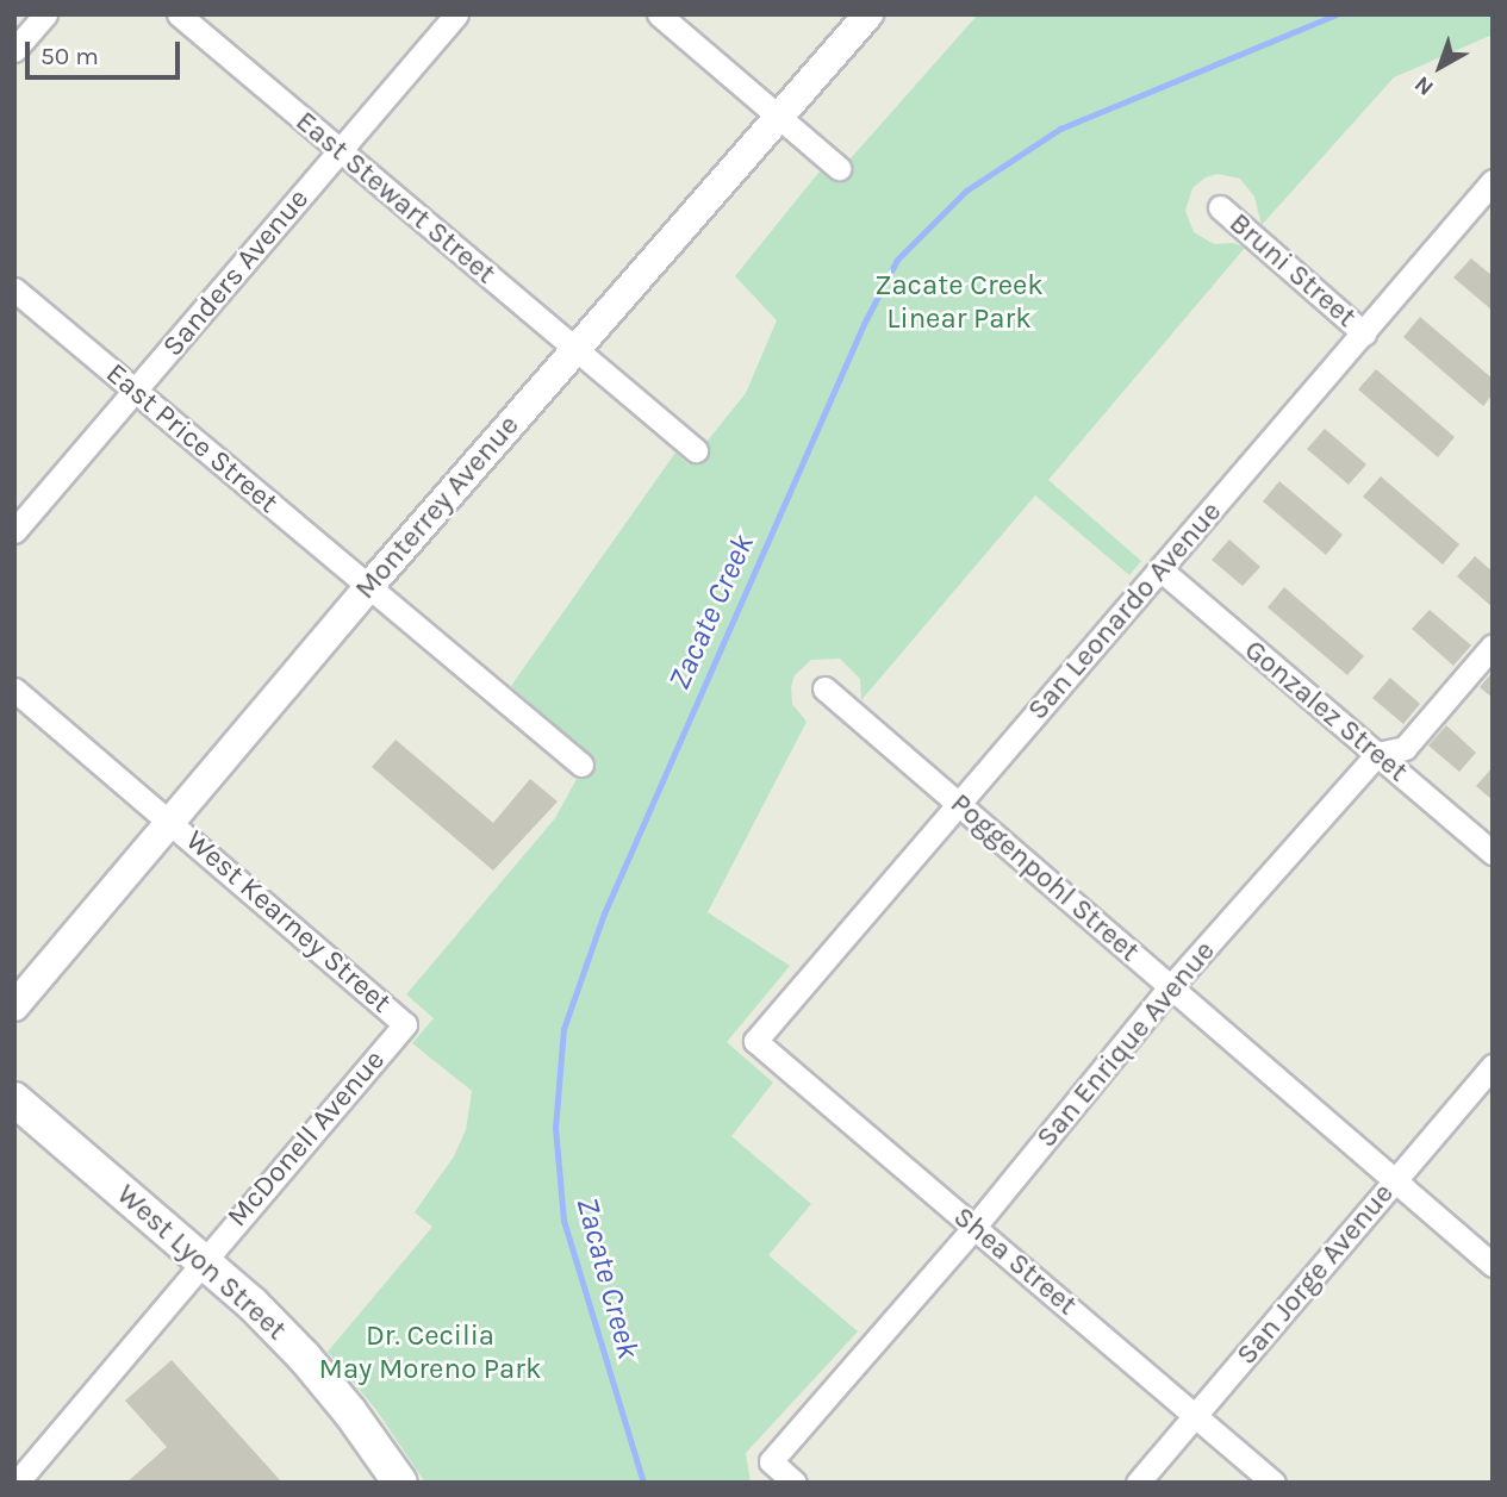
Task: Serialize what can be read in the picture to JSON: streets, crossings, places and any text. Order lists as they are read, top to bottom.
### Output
{
  "streets": {
    "main road": ["West Lyon Street"],
    "street": [
      "East Stewart Street",
      "Bruni Street",
      "Sanders Avenue",
      "East Price Street",
      "Monterrey Avenue",
      "San Leonardo Avenue",
      "Gonzalez Street",
      "Poggenpohl Street",
      "West Kearney Street",
      "San Enrique Avenue",
      "McDonell Avenue",
      "Shea Street",
      "San Jorge Avenue"
    ]
  },
  "crossings": [
    ["East Stewart Street", "Sanders Avenue"],
    ["East Stewart Street", "Monterrey Avenue"],
    ["Bruni Street", "San Leonardo Avenue"],
    ["Sanders Avenue", "East Price Street"],
    ["East Price Street", "Monterrey Avenue"],
    ["Monterrey Avenue", "West Kearney Street"],
    ["San Leonardo Avenue", "Gonzalez Street"],
    ["San Leonardo Avenue", "Poggenpohl Street"],
    ["San Leonardo Avenue", "Shea Street"],
    ["Gonzalez Street", "San Enrique Avenue"],
    ["Poggenpohl Street", "San Enrique Avenue"],
    ["Poggenpohl Street", "San Jorge Avenue"],
    ["West Kearney Street", "McDonell Avenue"],
    ["San Enrique Avenue", "Shea Street"],
    ["McDonell Avenue", "West Lyon Street"],
    ["Shea Street", "San Jorge Avenue"]
  ],
  "water": ["Zacate Creek"],
  "parks": ["Zacate Creek Linear Park", "Dr. Cecilia May Moreno Park"],
  "scale_bar": "50 m",
  "north": "bottom left"
}
